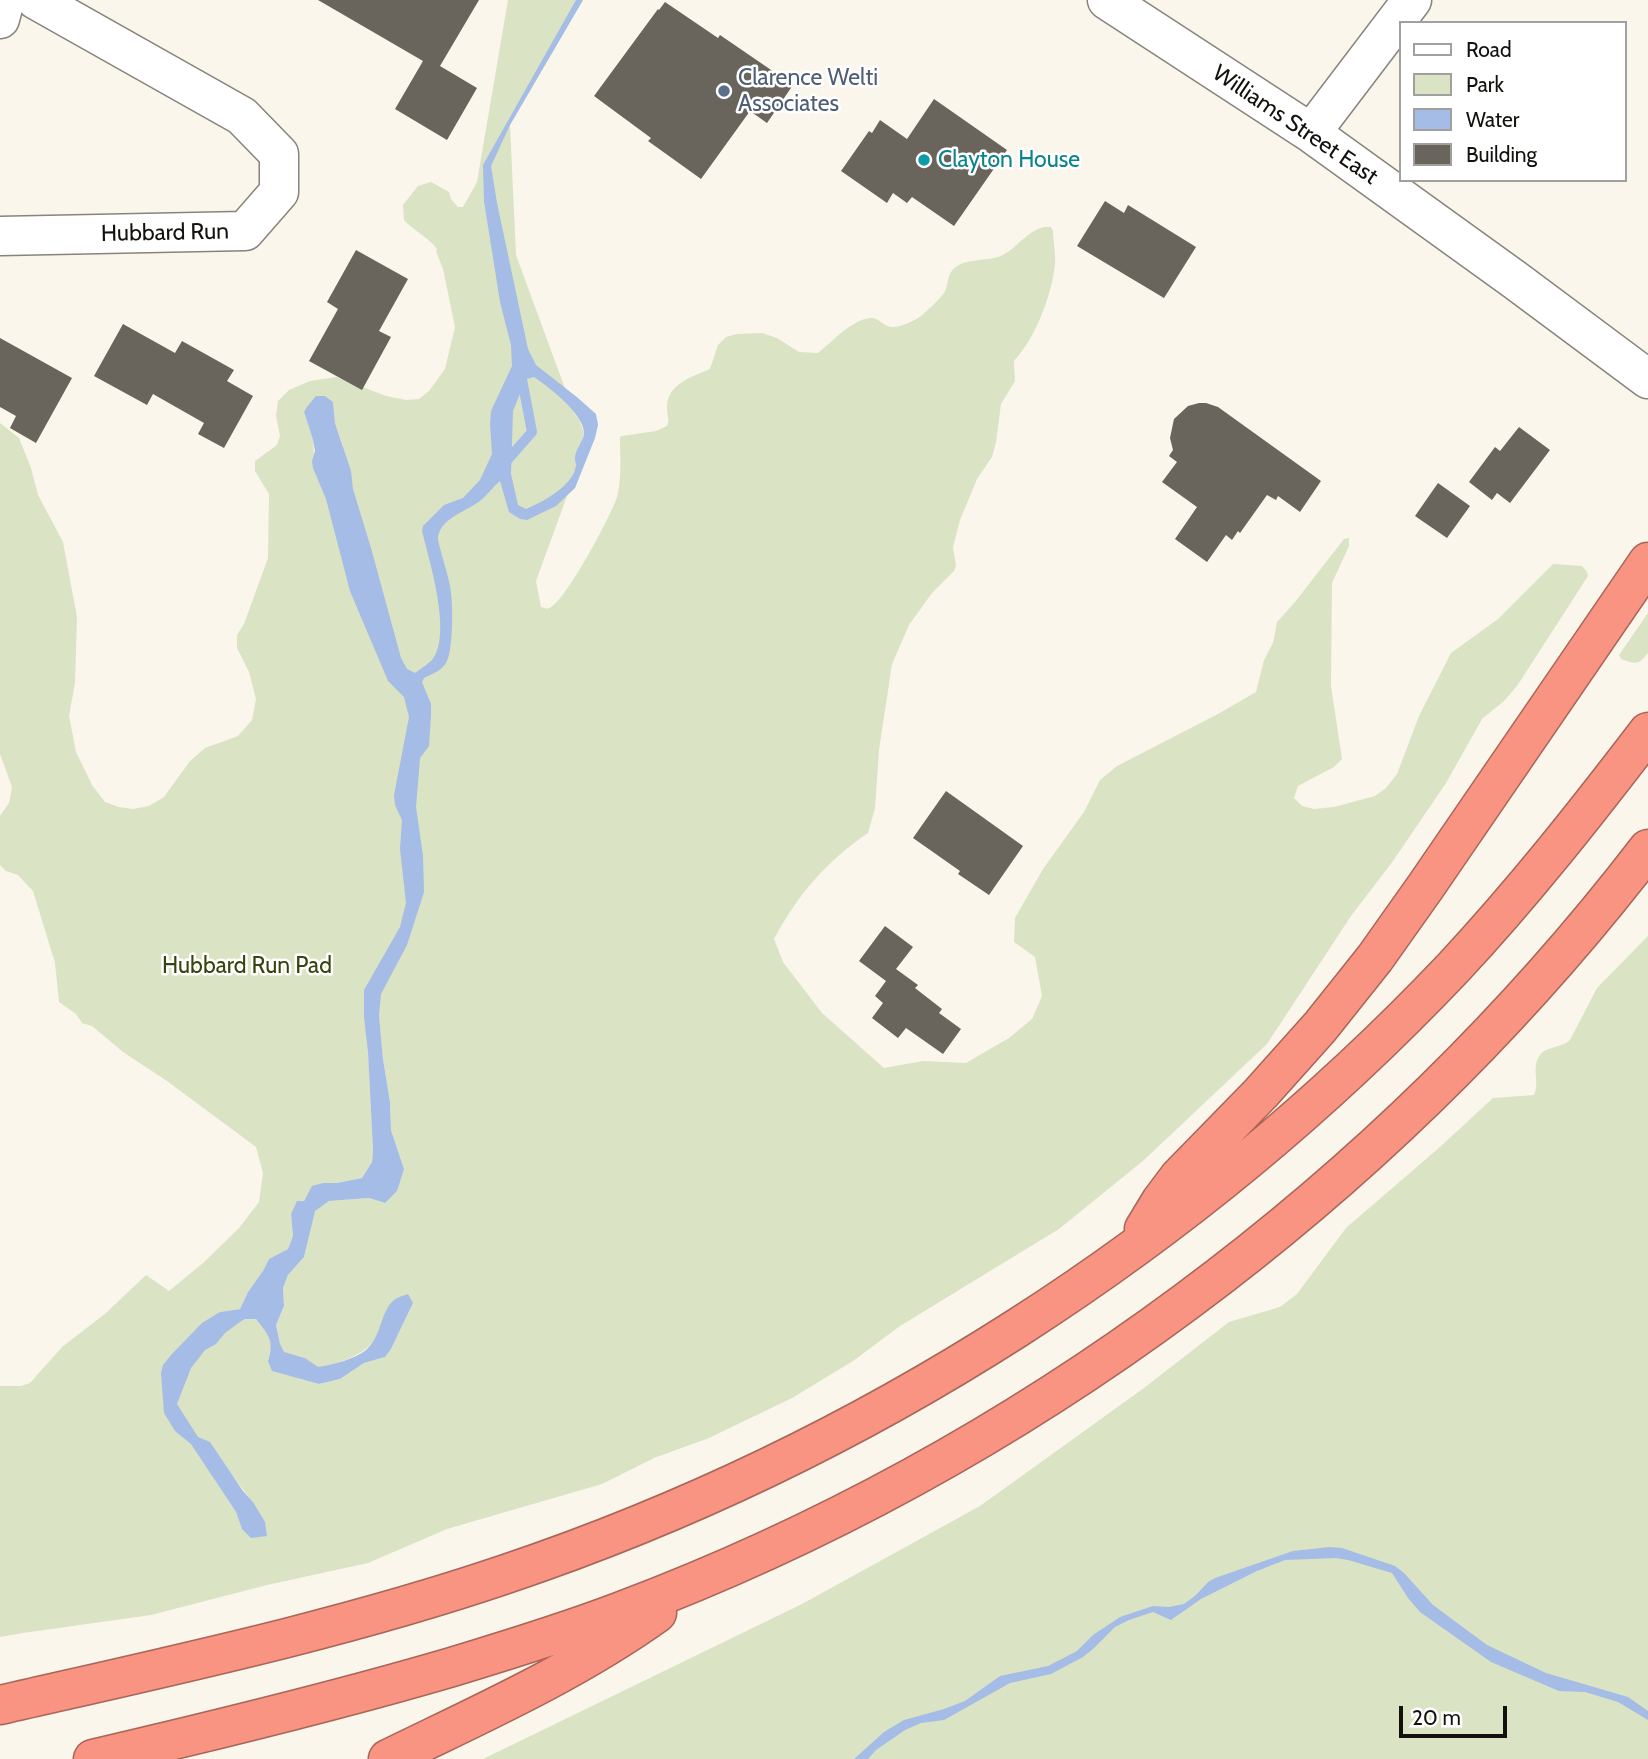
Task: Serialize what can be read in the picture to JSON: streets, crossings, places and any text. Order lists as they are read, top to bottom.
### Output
{
  "streets": {
    "street": ["Williams Street East", "Hubbard Run"]
  },
  "parks": ["Hubbard Run Pad"],
  "places": ["Clarence Welti Associates", "Clayton House"],
  "legend": [
    "Road",
    "Park",
    "Water",
    "Building"
  ],
  "scale_bar": "20 m"
}
